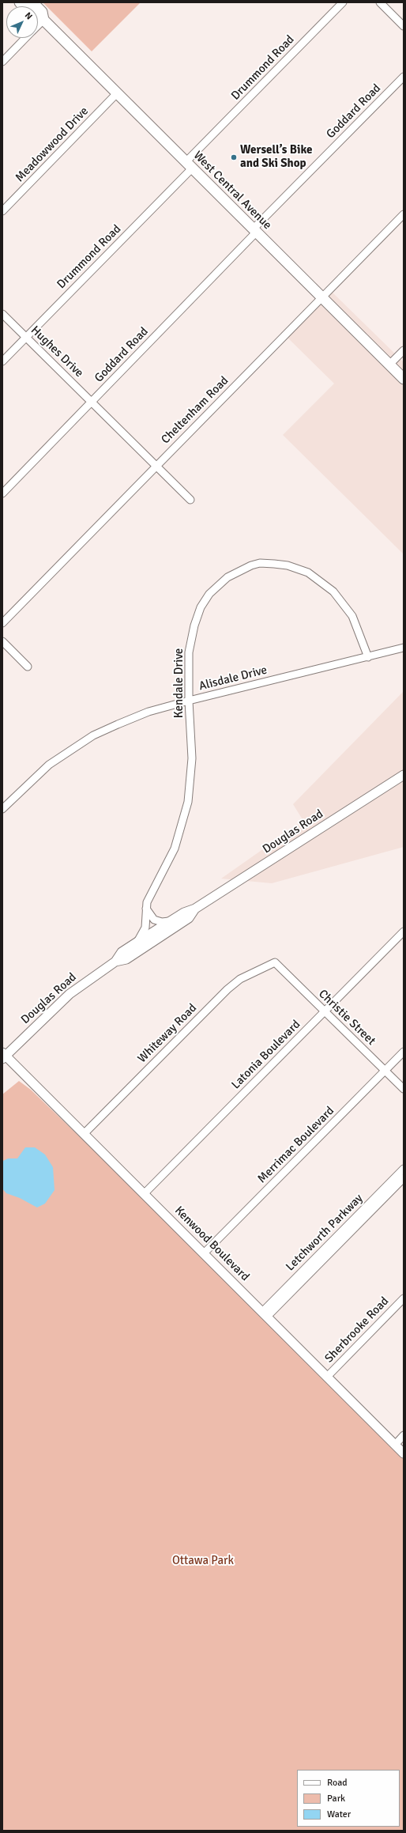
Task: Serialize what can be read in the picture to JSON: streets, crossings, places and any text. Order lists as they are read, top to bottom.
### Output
{
  "streets": {
    "main road": ["West Central Avenue"],
    "street": [
      "Drummond Road",
      "Goddard Road",
      "Meadowwood Drive",
      "Hughes Drive",
      "Cheltenham Road",
      "Alisdale Drive",
      "Kendale Drive",
      "Douglas Road",
      "Christie Street",
      "Whiteway Road",
      "Latonia Boulevard",
      "Merrimac Boulevard",
      "Letchworth Parkway",
      "Kenwood Boulevard",
      "Sherbrooke Road"
    ]
  },
  "crossings": [
    ["Drummond Road", "West Central Avenue"],
    ["Drummond Road", "Hughes Drive"],
    ["Goddard Road", "West Central Avenue"],
    ["Goddard Road", "Hughes Drive"],
    ["Meadowwood Drive", "West Central Avenue"],
    ["West Central Avenue", "Cheltenham Road"],
    ["Hughes Drive", "Cheltenham Road"],
    ["Alisdale Drive", "Kendale Drive"],
    ["Kendale Drive", "Douglas Road"],
    ["Douglas Road", "Kenwood Boulevard"],
    ["Christie Street", "Whiteway Road"],
    ["Christie Street", "Latonia Boulevard"],
    ["Christie Street", "Merrimac Boulevard"],
    ["Whiteway Road", "Kenwood Boulevard"],
    ["Latonia Boulevard", "Kenwood Boulevard"],
    ["Merrimac Boulevard", "Kenwood Boulevard"],
    ["Letchworth Parkway", "Kenwood Boulevard"],
    ["Kenwood Boulevard", "Sherbrooke Road"]
  ],
  "parks": ["Ottawa Park"],
  "places": ["Wersell’s Bike and Ski Shop"],
  "legend": ["Road", "Park", "Water"],
  "north": "top right"
}
